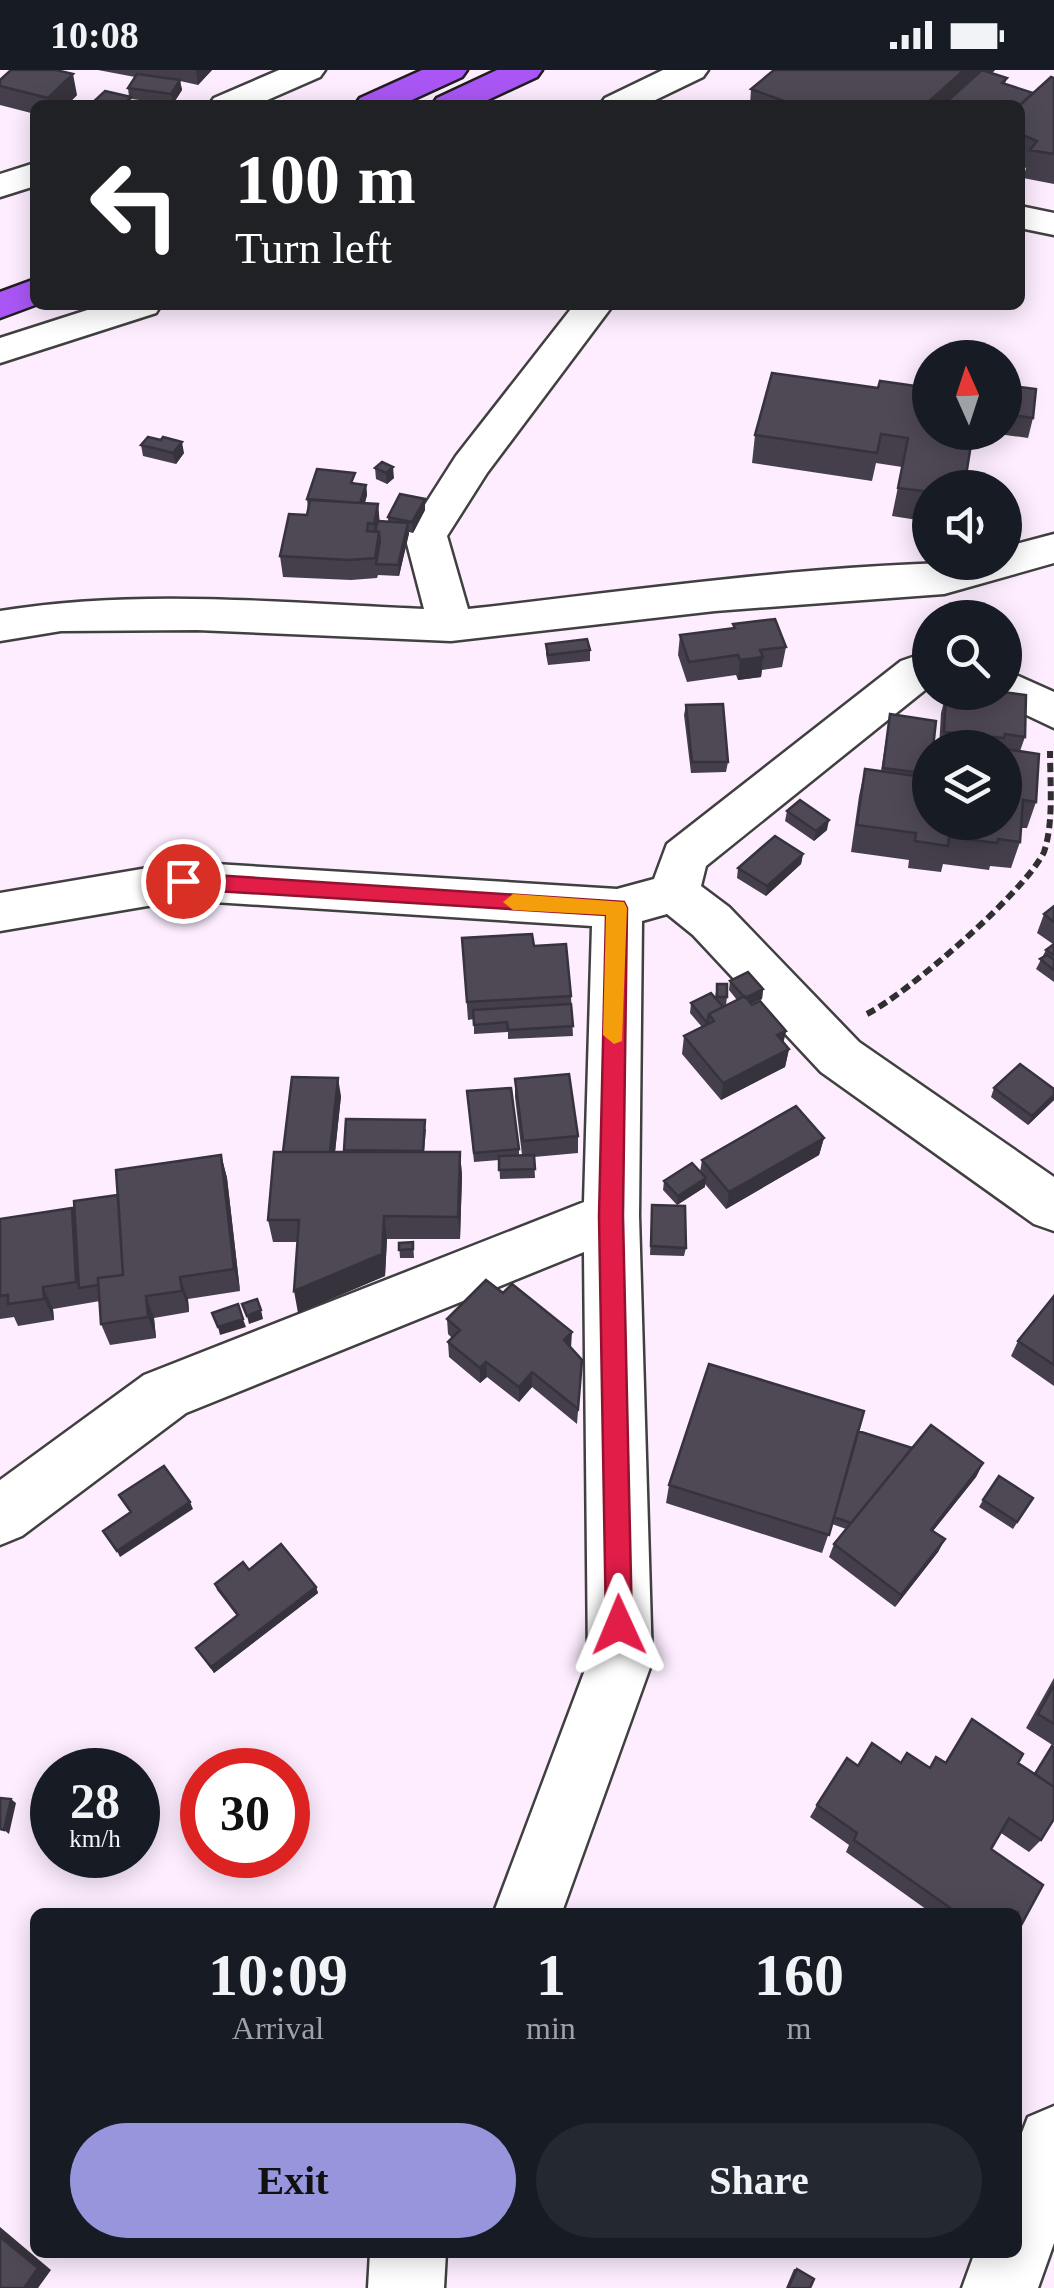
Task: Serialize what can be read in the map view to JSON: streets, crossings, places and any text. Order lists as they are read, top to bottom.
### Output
{
  "north": "top",
  "page": {
    "status": "10:08",
    "turn": ["100 m", "Turn left"],
    "speed": "28 km/h",
    "limit": "30",
    "eta": [
      "10:09",
      "Arrival",
      "1",
      "min",
      "160",
      "m"
    ],
    "buttons": ["Exit", "Share"]
  }
}
